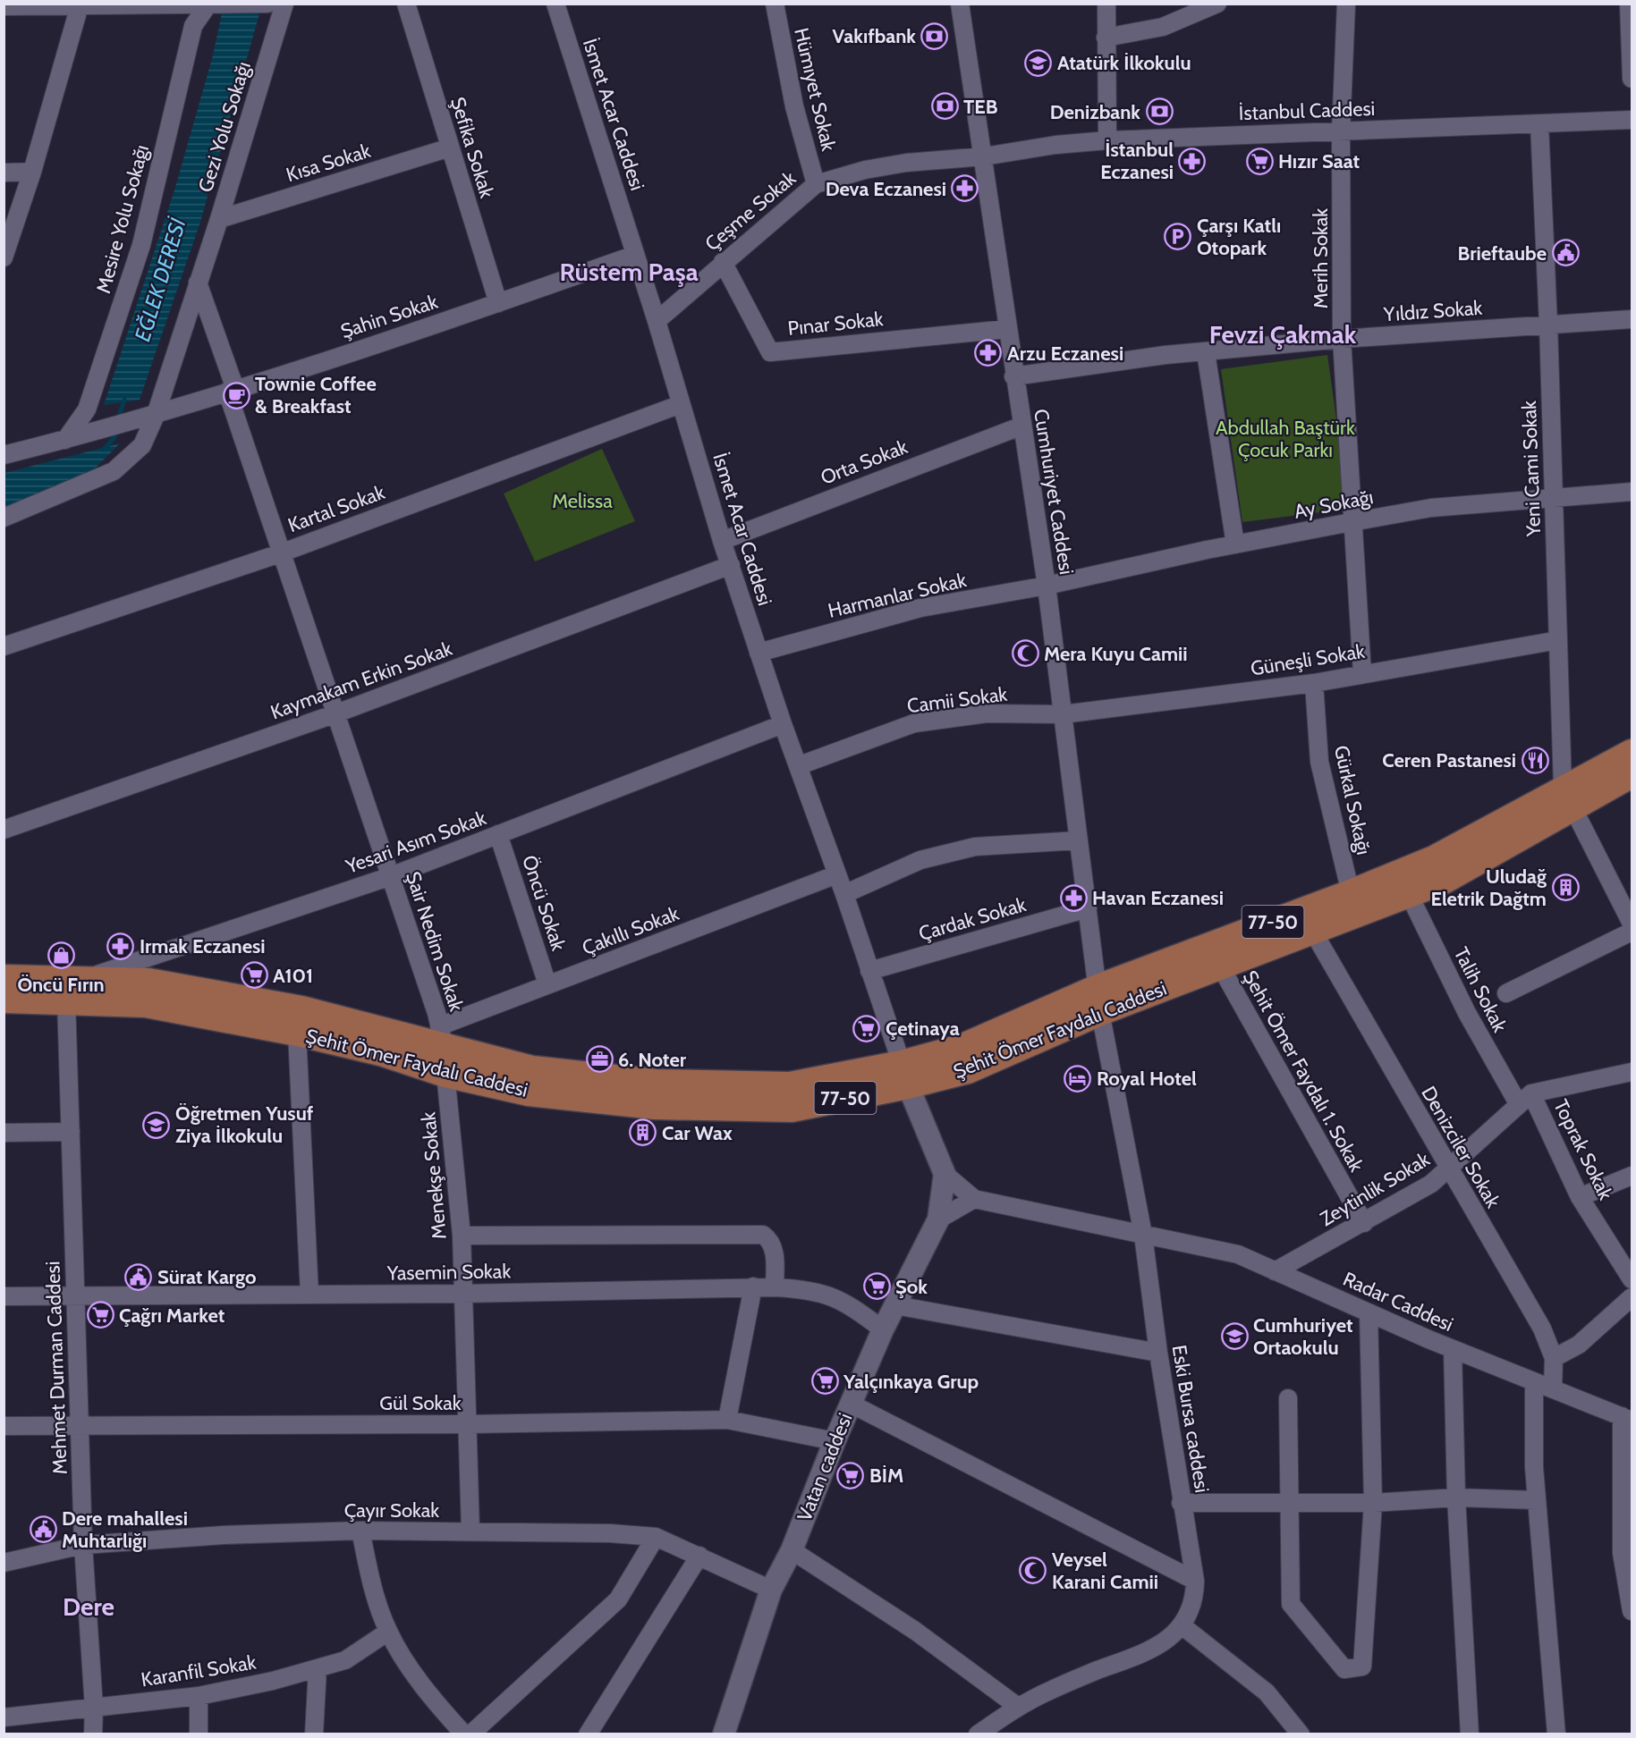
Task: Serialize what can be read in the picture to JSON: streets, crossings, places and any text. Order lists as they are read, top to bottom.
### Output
{
  "streets": {
    "main road": ["77-50", "Şehit Ömer Faydalı Caddesi"],
    "street": [
      "Hümıyet Sokak",
      "İstanbul Caddesi",
      "İsmet Acar Caddesi",
      "Gezi Yolu Sokağı",
      "Şefika Sokak",
      "Kısa Sokak",
      "Çeşme Sokak",
      "Mesire Yolu Sokağı",
      "Merih Sokak",
      "Yıldız Sokak",
      "Şahin Sokak",
      "Pınar Sokak",
      "Orta Sokak",
      "Yeni Cami Sokak",
      "Cumhuriyet Caddesi",
      "Ay Sokağı",
      "Kartal Sokak",
      "Harmanlar Sokak",
      "Güneşli Sokak",
      "Kaymakam Erkin Sokak",
      "Camii Sokak",
      "Gürkal Sokağı",
      "Yesari Asım Sokak",
      "Öncü Sokak",
      "Çardak Sokak",
      "Çakıllı Sokak",
      "Şair Nedim Sokak",
      "Talih Sokak",
      "Şehit Ömer Faydalı 1. Sokak",
      "Denizciler Sokak",
      "Toprak Sokak",
      "Menekşe Sokak",
      "Zeytinlik Sokak",
      "Yasemin Sokak",
      "Radar Caddesi",
      "Mehmet Durman Caddesi",
      "Gül Sokak",
      "Eski Bursa caddesi",
      "Vatan caddesi",
      "Çayır Sokak",
      "Karanfil Sokak"
    ]
  },
  "crossings": [
    ["Hümıyet Sokak", "Çeşme Sokak"],
    ["İstanbul Caddesi", "Çeşme Sokak"],
    ["İstanbul Caddesi", "Merih Sokak"],
    ["İstanbul Caddesi", "Yeni Cami Sokak"],
    ["İstanbul Caddesi", "Cumhuriyet Caddesi"],
    ["İsmet Acar Caddesi", "Çeşme Sokak"],
    ["İsmet Acar Caddesi", "Şahin Sokak"],
    ["İsmet Acar Caddesi", "Orta Sokak"],
    ["İsmet Acar Caddesi", "Kartal Sokak"],
    ["İsmet Acar Caddesi", "Harmanlar Sokak"],
    ["İsmet Acar Caddesi", "Kaymakam Erkin Sokak"],
    ["İsmet Acar Caddesi", "Camii Sokak"],
    ["İsmet Acar Caddesi", "Yesari Asım Sokak"],
    ["İsmet Acar Caddesi", "Çardak Sokak"],
    ["İsmet Acar Caddesi", "Çakıllı Sokak"],
    ["İsmet Acar Caddesi", "Şehit Ömer Faydalı Caddesi"],
    ["Gezi Yolu Sokağı", "Kısa Sokak"],
    ["Gezi Yolu Sokağı", "Şahin Sokak"],
    ["Gezi Yolu Sokağı", "Şair Nedim Sokak"],
    ["Şefika Sokak", "Kısa Sokak"],
    ["Şefika Sokak", "Şahin Sokak"],
    ["Çeşme Sokak", "Pınar Sokak"],
    ["Çeşme Sokak", "Cumhuriyet Caddesi"],
    ["Mesire Yolu Sokağı", "Şahin Sokak"],
    ["Merih Sokak", "Yıldız Sokak"],
    ["Merih Sokak", "Ay Sokağı"],
    ["Merih Sokak", "Güneşli Sokak"],
    ["Yıldız Sokak", "Yeni Cami Sokak"],
    ["Yıldız Sokak", "Cumhuriyet Caddesi"],
    ["Şahin Sokak", "Şair Nedim Sokak"],
    ["Pınar Sokak", "Cumhuriyet Caddesi"],
    ["Orta Sokak", "Cumhuriyet Caddesi"],
    ["Yeni Cami Sokak", "Ay Sokağı"],
    ["Yeni Cami Sokak", "Güneşli Sokak"],
    ["Yeni Cami Sokak", "Şehit Ömer Faydalı Caddesi"],
    ["Cumhuriyet Caddesi", "Ay Sokağı"],
    ["Cumhuriyet Caddesi", "Harmanlar Sokak"],
    ["Cumhuriyet Caddesi", "Güneşli Sokak"],
    ["Cumhuriyet Caddesi", "Camii Sokak"],
    ["Cumhuriyet Caddesi", "Çardak Sokak"],
    ["Cumhuriyet Caddesi", "Şehit Ömer Faydalı Caddesi"],
    ["Cumhuriyet Caddesi", "Eski Bursa caddesi"],
    ["Ay Sokağı", "Harmanlar Sokak"],
    ["Kartal Sokak", "Şair Nedim Sokak"],
    ["Güneşli Sokak", "Camii Sokak"],
    ["Güneşli Sokak", "Gürkal Sokağı"],
    ["Kaymakam Erkin Sokak", "Şair Nedim Sokak"],
    ["Gürkal Sokağı", "Şehit Ömer Faydalı Caddesi"],
    ["Yesari Asım Sokak", "Öncü Sokak"],
    ["Yesari Asım Sokak", "Şair Nedim Sokak"],
    ["Yesari Asım Sokak", "Şehit Ömer Faydalı Caddesi"],
    ["Yesari Asım Sokak", "Mehmet Durman Caddesi"],
    ["Öncü Sokak", "Çakıllı Sokak"],
    ["Çakıllı Sokak", "Şair Nedim Sokak"],
    ["Çakıllı Sokak", "Şehit Ömer Faydalı Caddesi"],
    ["Çakıllı Sokak", "Menekşe Sokak"],
    ["Şair Nedim Sokak", "Şehit Ömer Faydalı Caddesi"],
    ["Şair Nedim Sokak", "Menekşe Sokak"],
    ["Talih Sokak", "Şehit Ömer Faydalı Caddesi"],
    ["Talih Sokak", "Toprak Sokak"],
    ["Talih Sokak", "Zeytinlik Sokak"],
    ["Şehit Ömer Faydalı Caddesi", "Şehit Ömer Faydalı 1. Sokak"],
    ["Şehit Ömer Faydalı Caddesi", "Denizciler Sokak"],
    ["Şehit Ömer Faydalı Caddesi", "Menekşe Sokak"],
    ["Şehit Ömer Faydalı Caddesi", "Mehmet Durman Caddesi"],
    ["Şehit Ömer Faydalı Caddesi", "Eski Bursa caddesi"],
    ["Şehit Ömer Faydalı 1. Sokak", "Zeytinlik Sokak"],
    ["Denizciler Sokak", "Zeytinlik Sokak"],
    ["Denizciler Sokak", "Radar Caddesi"],
    ["Toprak Sokak", "Zeytinlik Sokak"],
    ["Menekşe Sokak", "Yasemin Sokak"],
    ["Menekşe Sokak", "Gül Sokak"],
    ["Menekşe Sokak", "Çayır Sokak"],
    ["Zeytinlik Sokak", "Radar Caddesi"],
    ["Yasemin Sokak", "Mehmet Durman Caddesi"],
    ["Yasemin Sokak", "Vatan caddesi"],
    ["Radar Caddesi", "Eski Bursa caddesi"],
    ["Mehmet Durman Caddesi", "Gül Sokak"],
    ["Mehmet Durman Caddesi", "Çayır Sokak"],
    ["Mehmet Durman Caddesi", "Karanfil Sokak"],
    ["Gül Sokak", "Vatan caddesi"],
    ["Vatan caddesi", "Çayır Sokak"]
  ],
  "districts": ["Rüstem Paşa", "Fevzi Çakmak", "Dere"],
  "water": ["EĞLEK DERESİ"],
  "parks": ["Abdullah Baştürk Çocuk Parkı", "Melissa"],
  "places": {
    "bank": ["Vakıfbank", "TEB", "Denizbank"],
    "school or university": ["Atatürk İlkokulu", "Öğretmen Yusuf Ziya İlkokulu", "Cumhuriyet Ortaokulu"],
    "pharmacy": [
      "İstanbul Eczanesi",
      "Deva Eczanesi",
      "Arzu Eczanesi",
      "Havan Eczanesi",
      "Irmak Eczanesi"
    ],
    "supermarket": [
      "Hızır Saat",
      "A101",
      "Çetinaya",
      "Şok",
      "Çağrı Market",
      "Yalçınkaya Grup",
      "BİM"
    ],
    "parking": ["Çarşı Katlı Otopark"],
    "public building": ["Brieftaube", "Sürat Kargo", "Dere mahallesi Muhtarlığı"],
    "cafe": ["Townie Coffee & Breakfast"],
    "mosque": ["Mera Kuyu Camii", "Veysel Karani Camii"],
    "restaurant": ["Ceren Pastanesi"],
    "building": ["Uludağ Eletrik Dağtm", "Car Wax"],
    "shop": ["Öncü Fırın"],
    "office": ["6. Noter"],
    "hotel": ["Royal Hotel"]
  }
}
